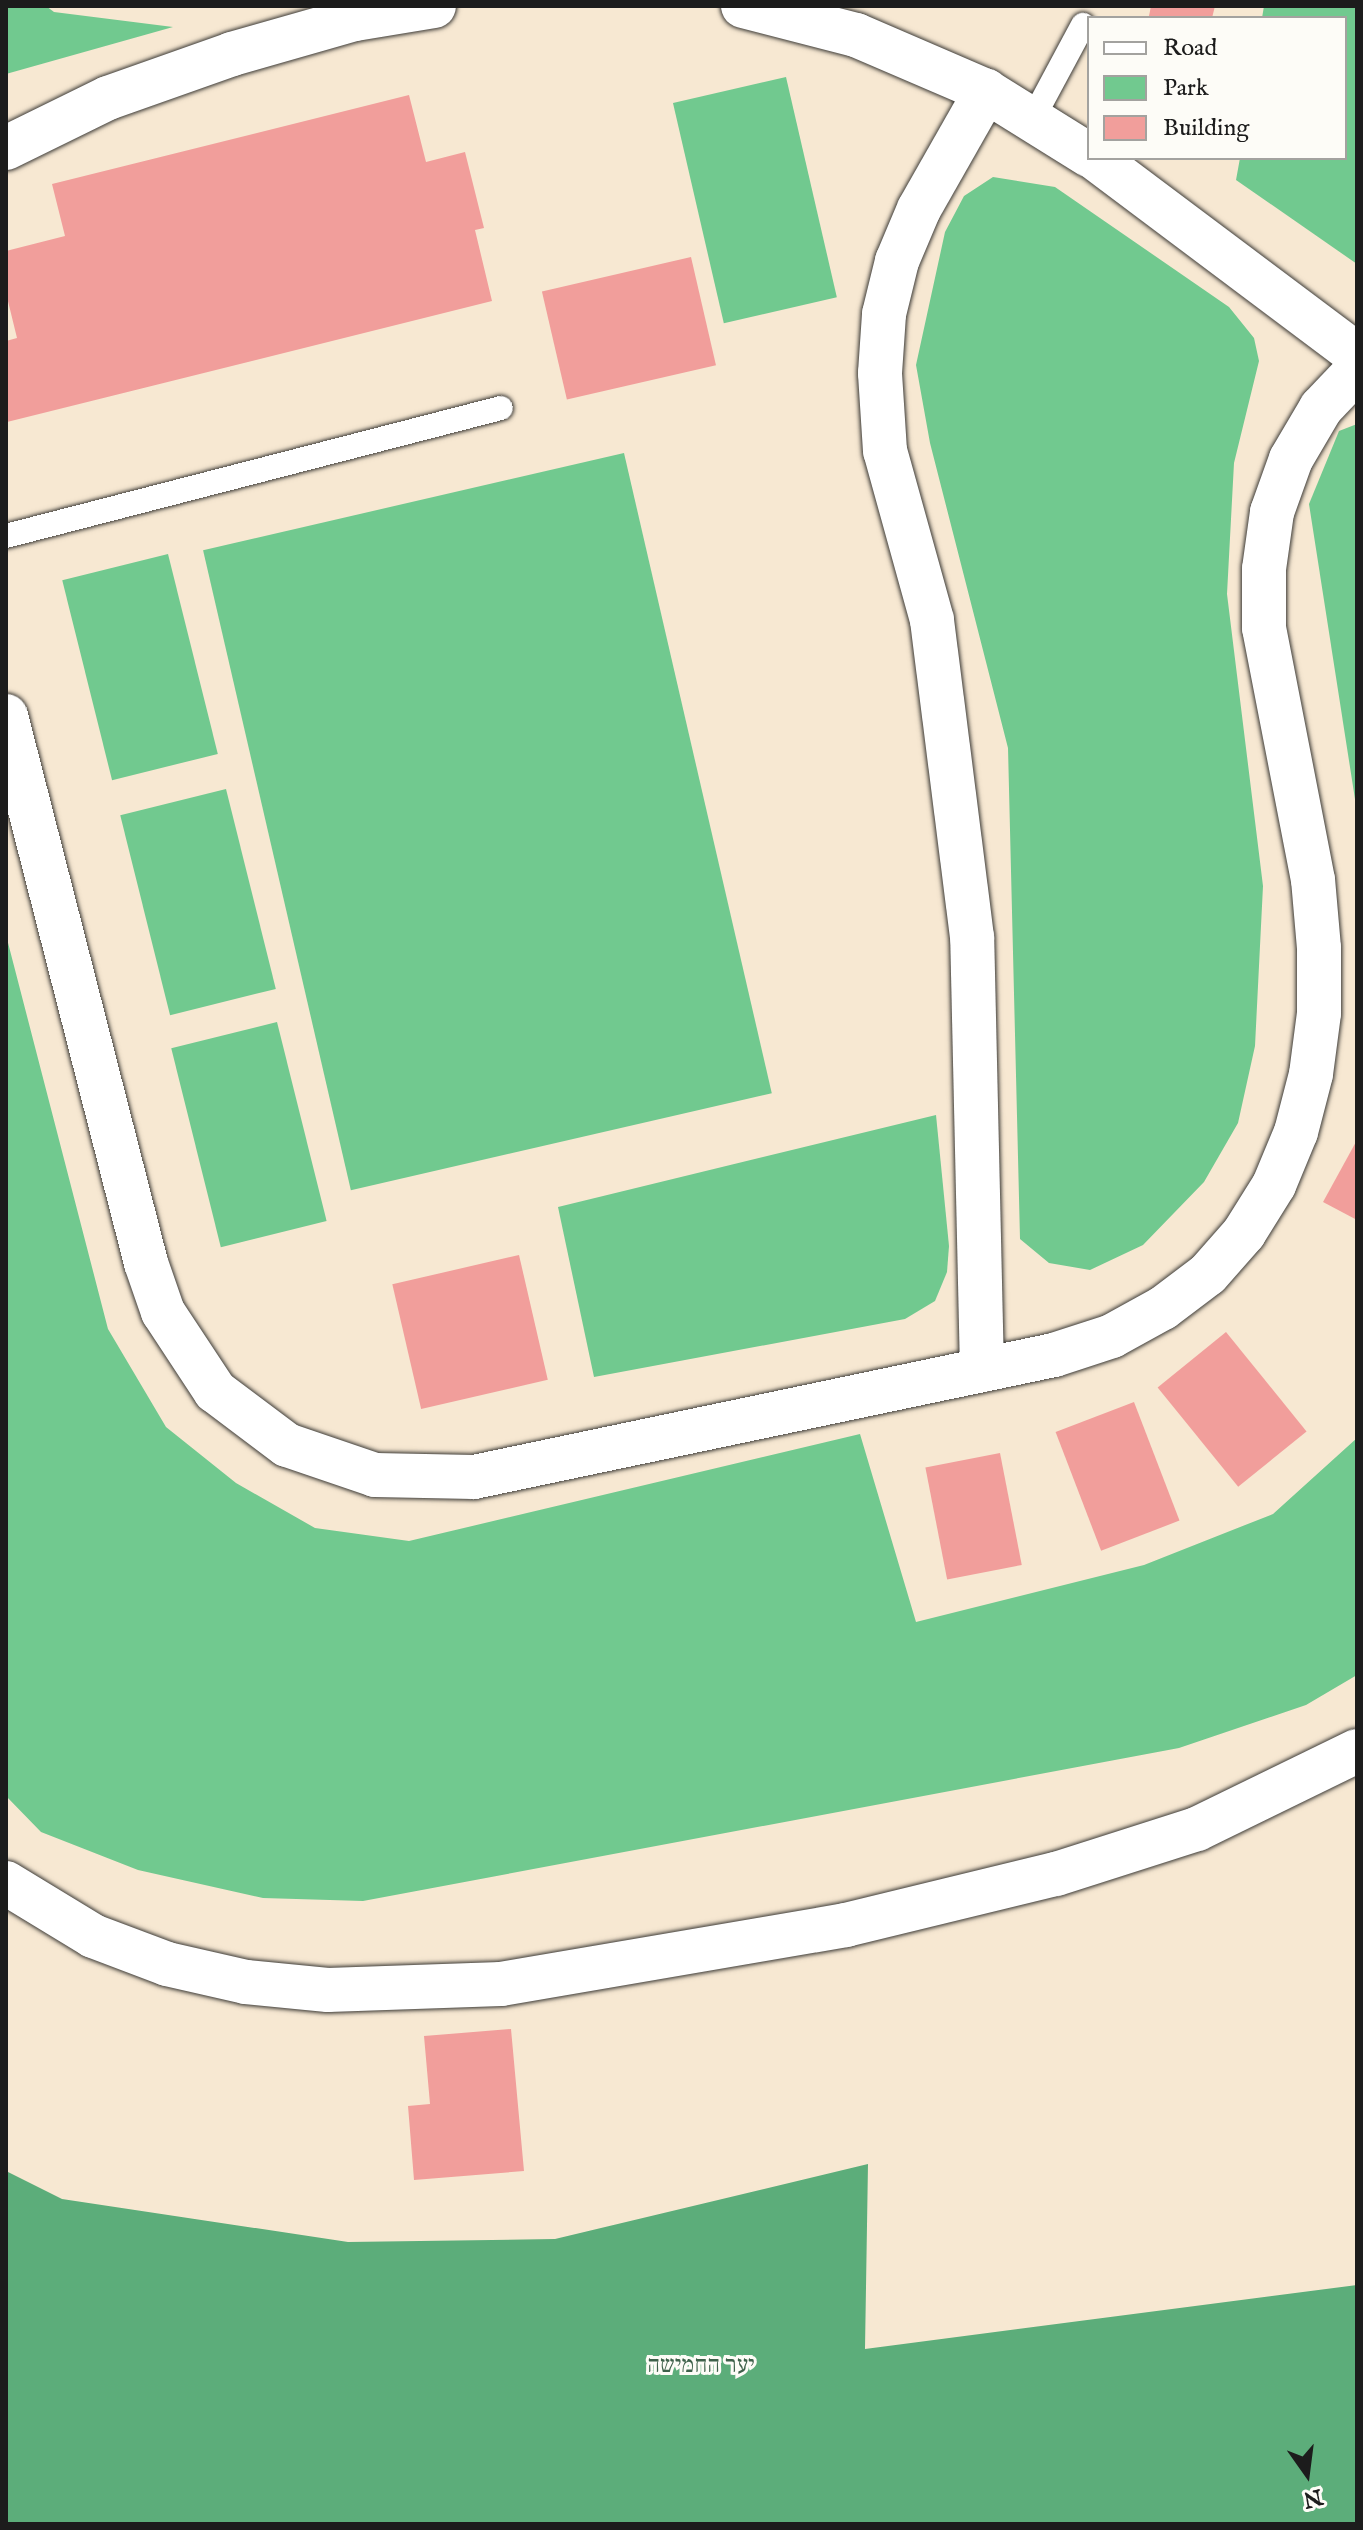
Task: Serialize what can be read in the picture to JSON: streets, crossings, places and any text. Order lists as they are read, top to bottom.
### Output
{
  "parks": ["יער החמישה"],
  "legend": ["Road", "Park", "Building"],
  "north": "bottom"
}
